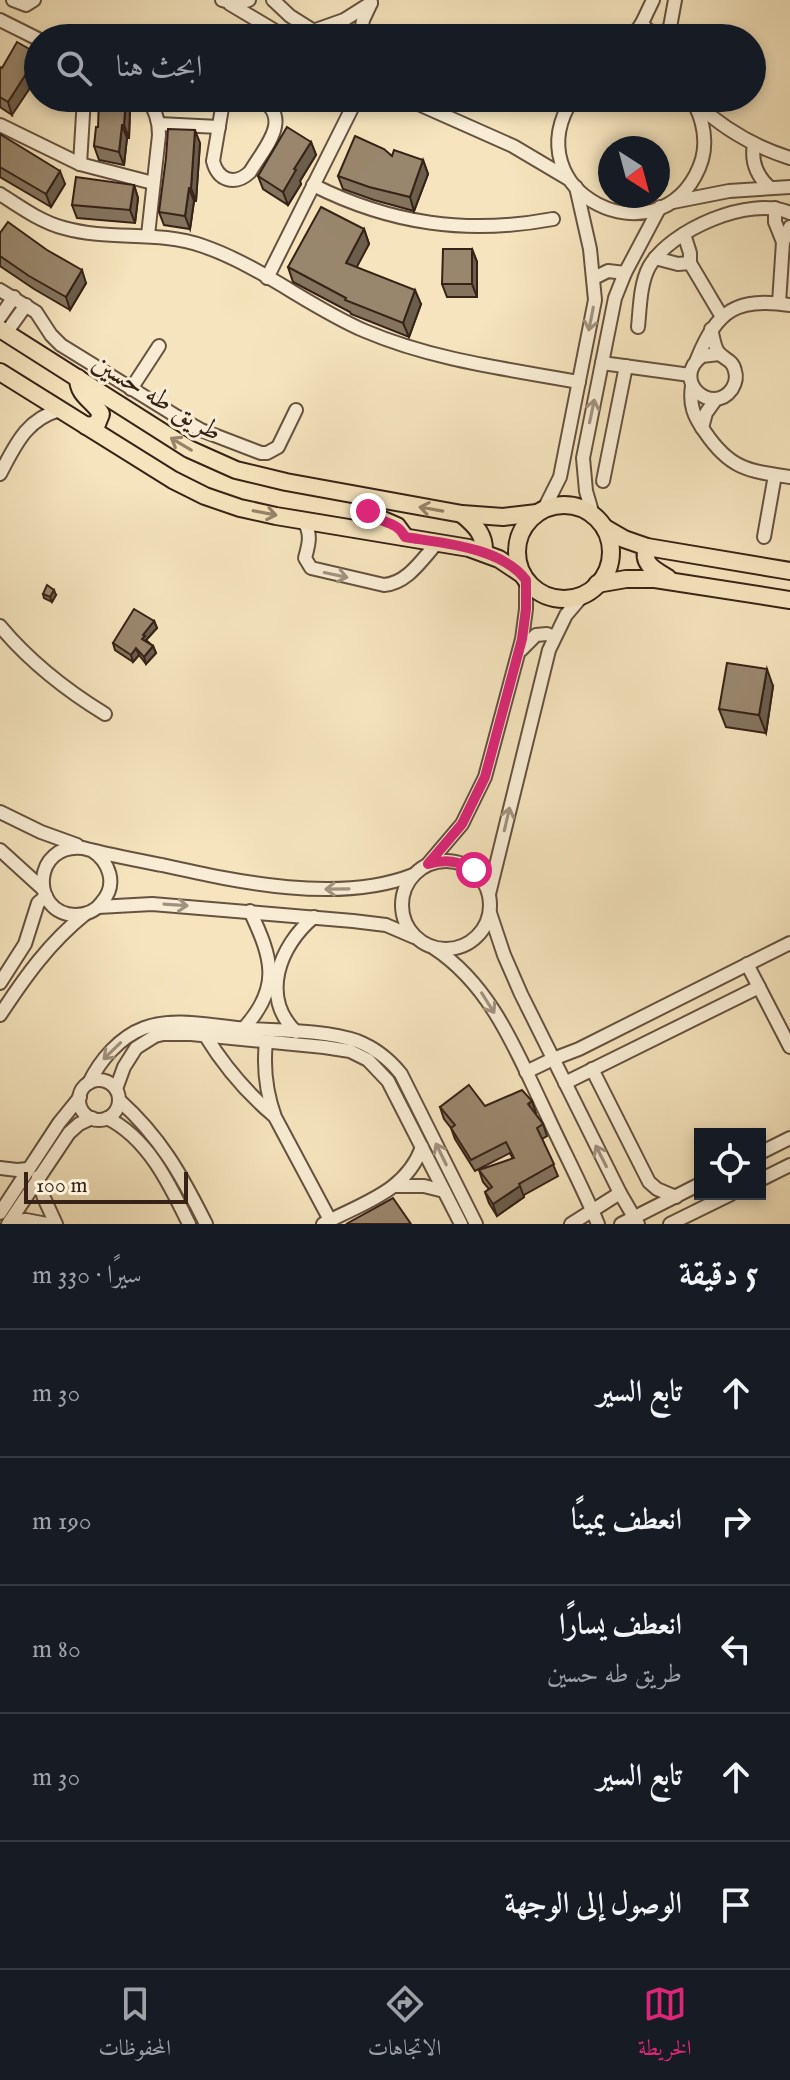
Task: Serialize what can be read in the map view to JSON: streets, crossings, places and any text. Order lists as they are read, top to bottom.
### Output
{
  "streets": {
    "main road": ["طريق طه حسين"]
  },
  "scale_bar": "100 m",
  "north": "bottom right",
  "page": {
    "search": "ابحث هنا",
    "scale": "100 m",
    "heading": ["5 دقيقة", "سيرًا · 330 m"],
    "list": [
      ["تابع السير", "30 m"],
      ["انعطف يمينًا", "190 m"],
      ["انعطف يسارًا", "طريق طه حسين", "80 m"],
      ["تابع السير", "30 m"],
      "الوصول إلى الوجهة"
    ],
    "nav": ["الخريطة", "الاتجاهات", "المحفوظات"]
  }
}
